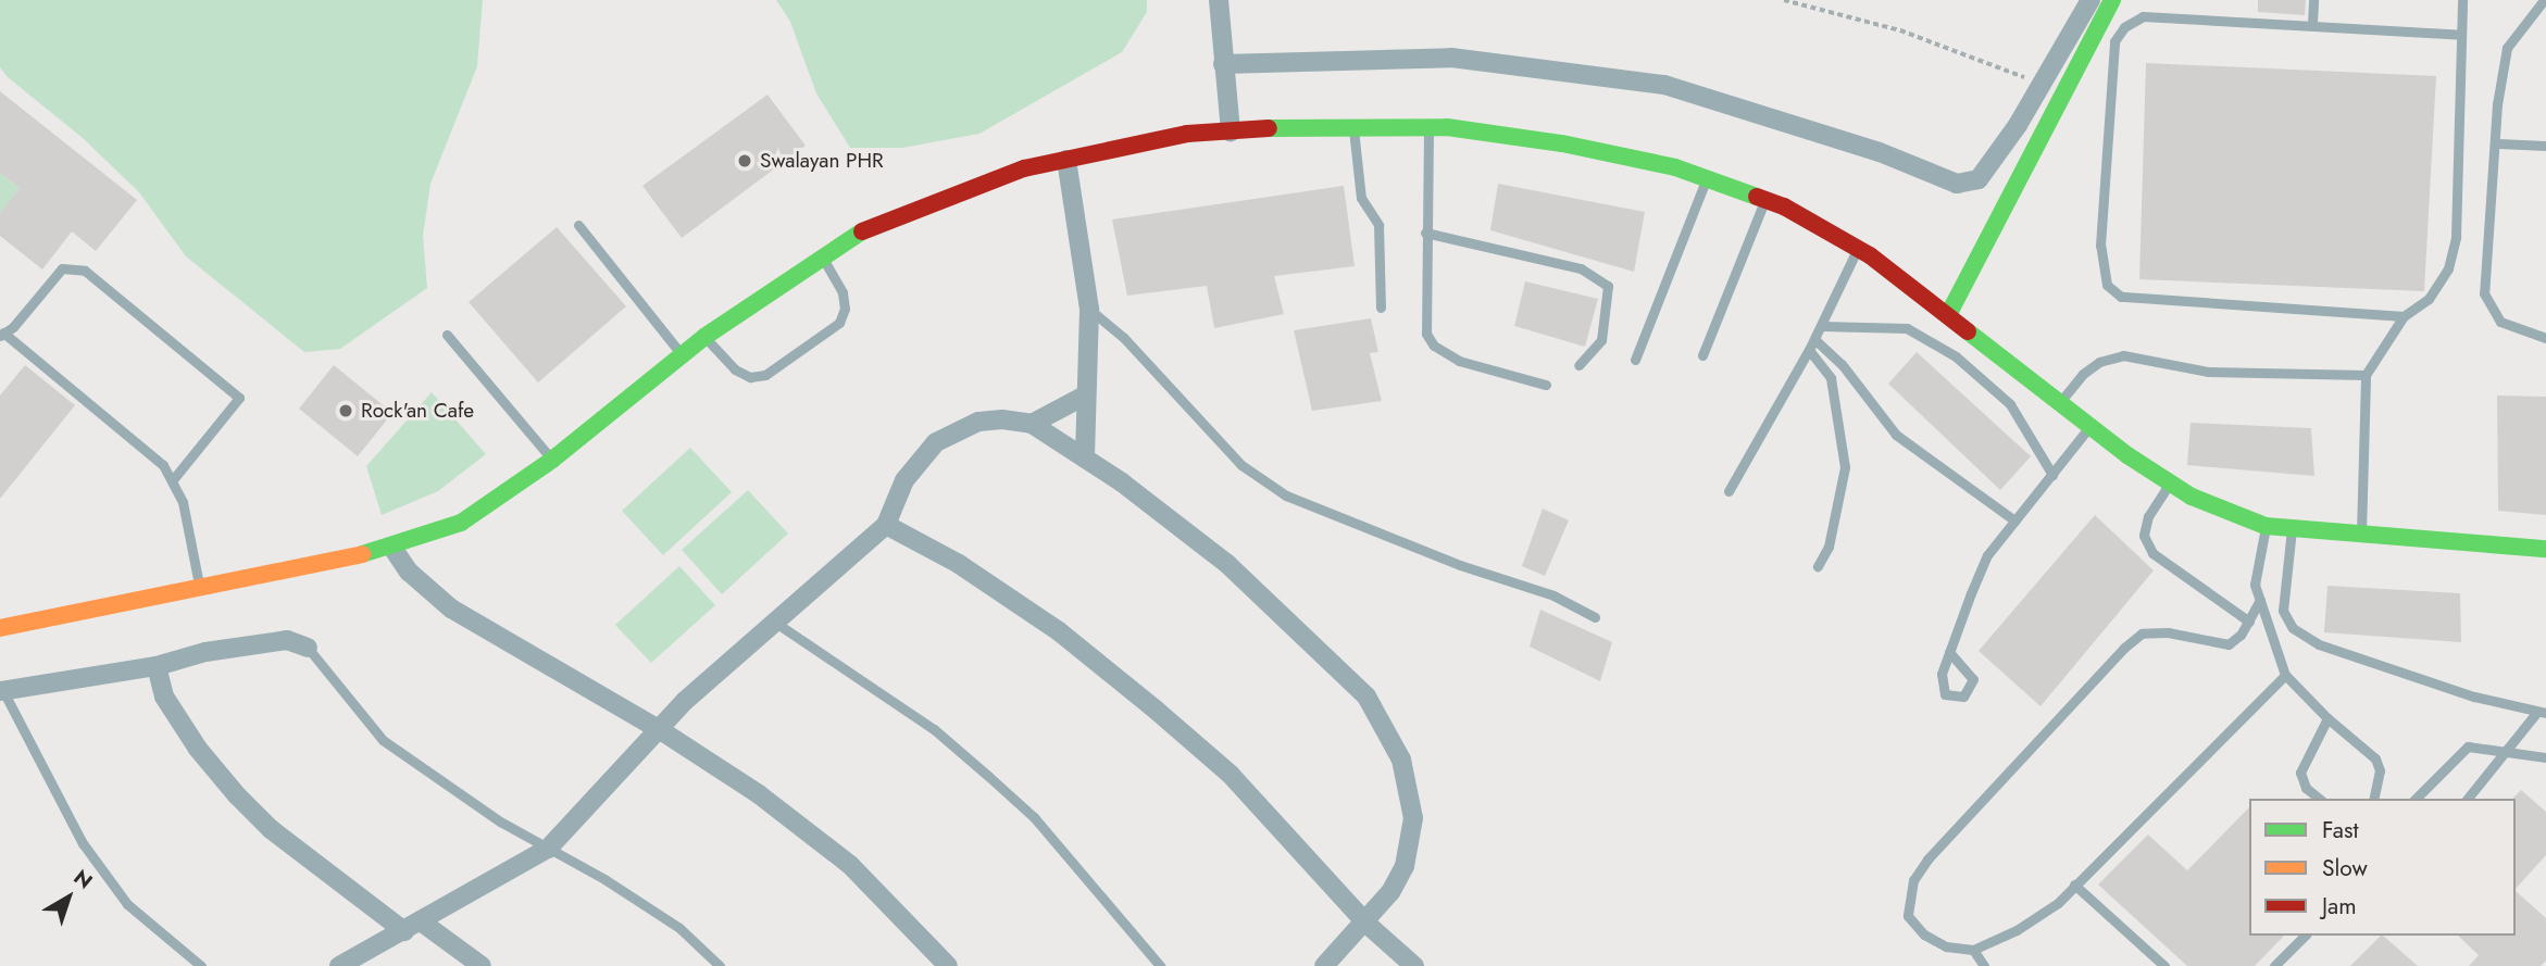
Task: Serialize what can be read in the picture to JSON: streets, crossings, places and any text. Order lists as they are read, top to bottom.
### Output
{
  "places": ["Swalayan PHR", "Rock'an Cafe"],
  "legend": ["Fast", "Slow", "Jam"],
  "north": "top right"
}
